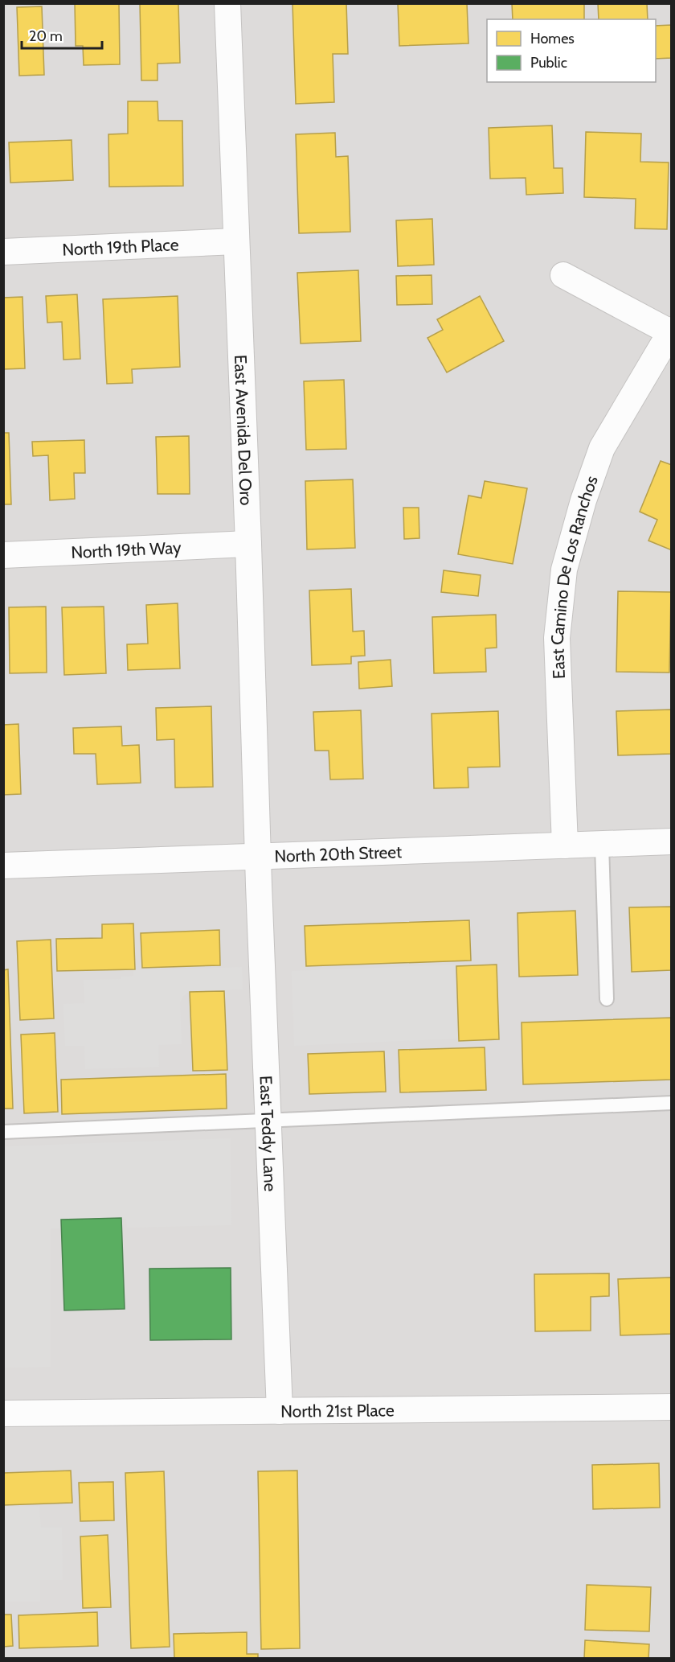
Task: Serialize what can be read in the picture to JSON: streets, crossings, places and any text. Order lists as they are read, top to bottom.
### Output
{
  "streets": {
    "street": [
      "North 19th Place",
      "East Avenida Del Oro",
      "North 19th Way",
      "East Camino De Los Ranchos",
      "North 20th Street",
      "East Teddy Lane",
      "North 21st Place"
    ]
  },
  "crossings": [
    ["North 19th Place", "East Avenida Del Oro"],
    ["East Avenida Del Oro", "North 19th Way"],
    ["East Avenida Del Oro", "North 20th Street"],
    ["East Avenida Del Oro", "East Teddy Lane"],
    ["East Camino De Los Ranchos", "North 20th Street"],
    ["North 20th Street", "East Teddy Lane"],
    ["East Teddy Lane", "North 21st Place"]
  ],
  "legend": ["Homes", "Public"],
  "scale_bar": "20 m"
}
